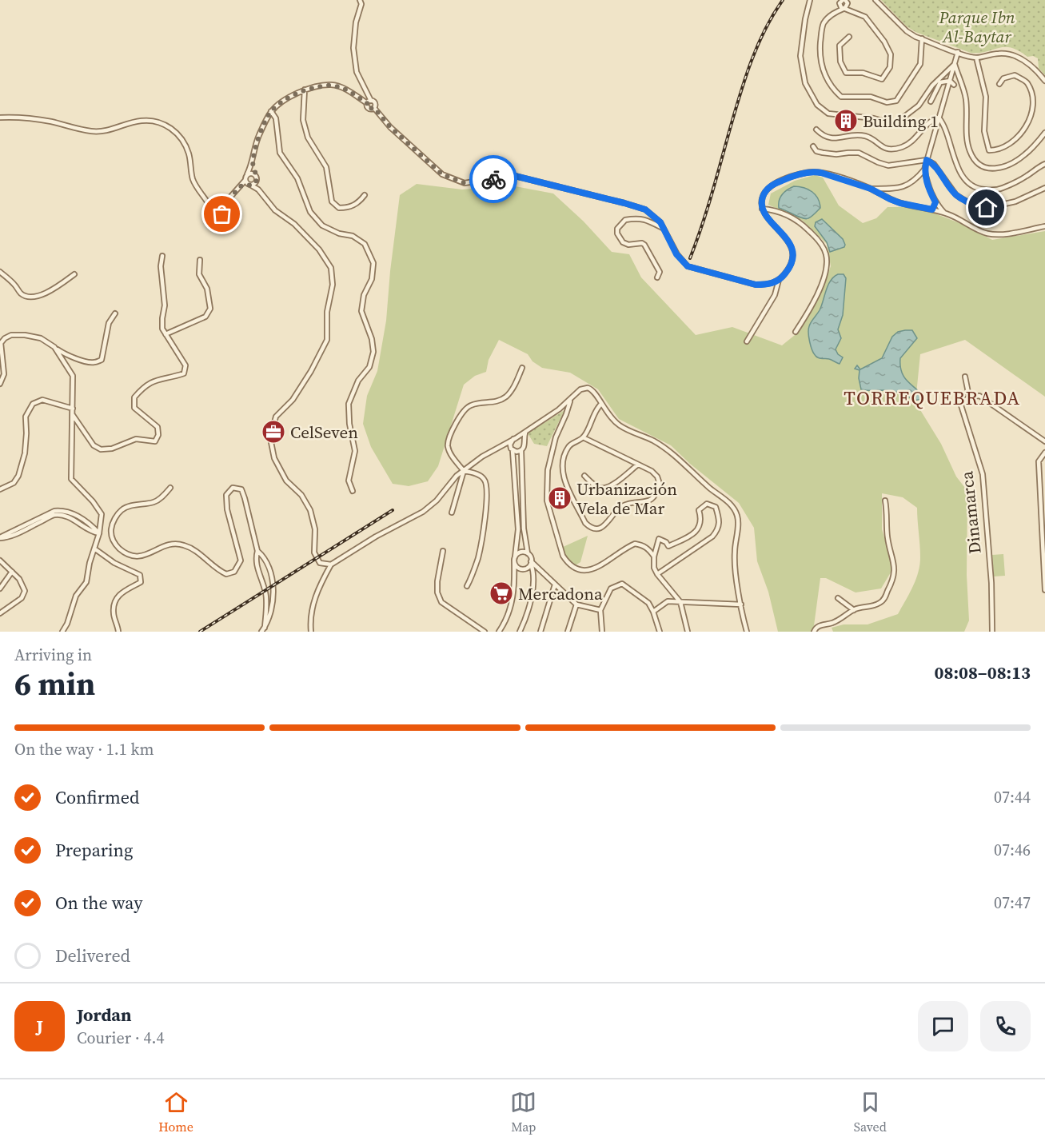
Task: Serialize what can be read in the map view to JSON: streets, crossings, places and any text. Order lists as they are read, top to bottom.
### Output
{
  "streets": {
    "street": ["Dinamarca"]
  },
  "districts": ["TORREQUEBRADA"],
  "parks": ["Parque Ibn Al-Baytar"],
  "places": {
    "building": ["Building 1", "Urbanización Vela de Mar"],
    "office": ["CelSeven"],
    "supermarket": ["Mercadona"]
  },
  "page": {
    "heading": ["6 min", "Arriving in", "08:08–08:13"],
    "panel": ["Jordan", "Courier · 4.4"],
    "bar": "On the way · 1.1 km",
    "list": [
      ["Confirmed", "07:44"],
      ["Preparing", "07:46"],
      ["On the way", "07:47"],
      "Delivered"
    ],
    "round": "J",
    "tabs": ["Home", "Map", "Saved"]
  }
}
